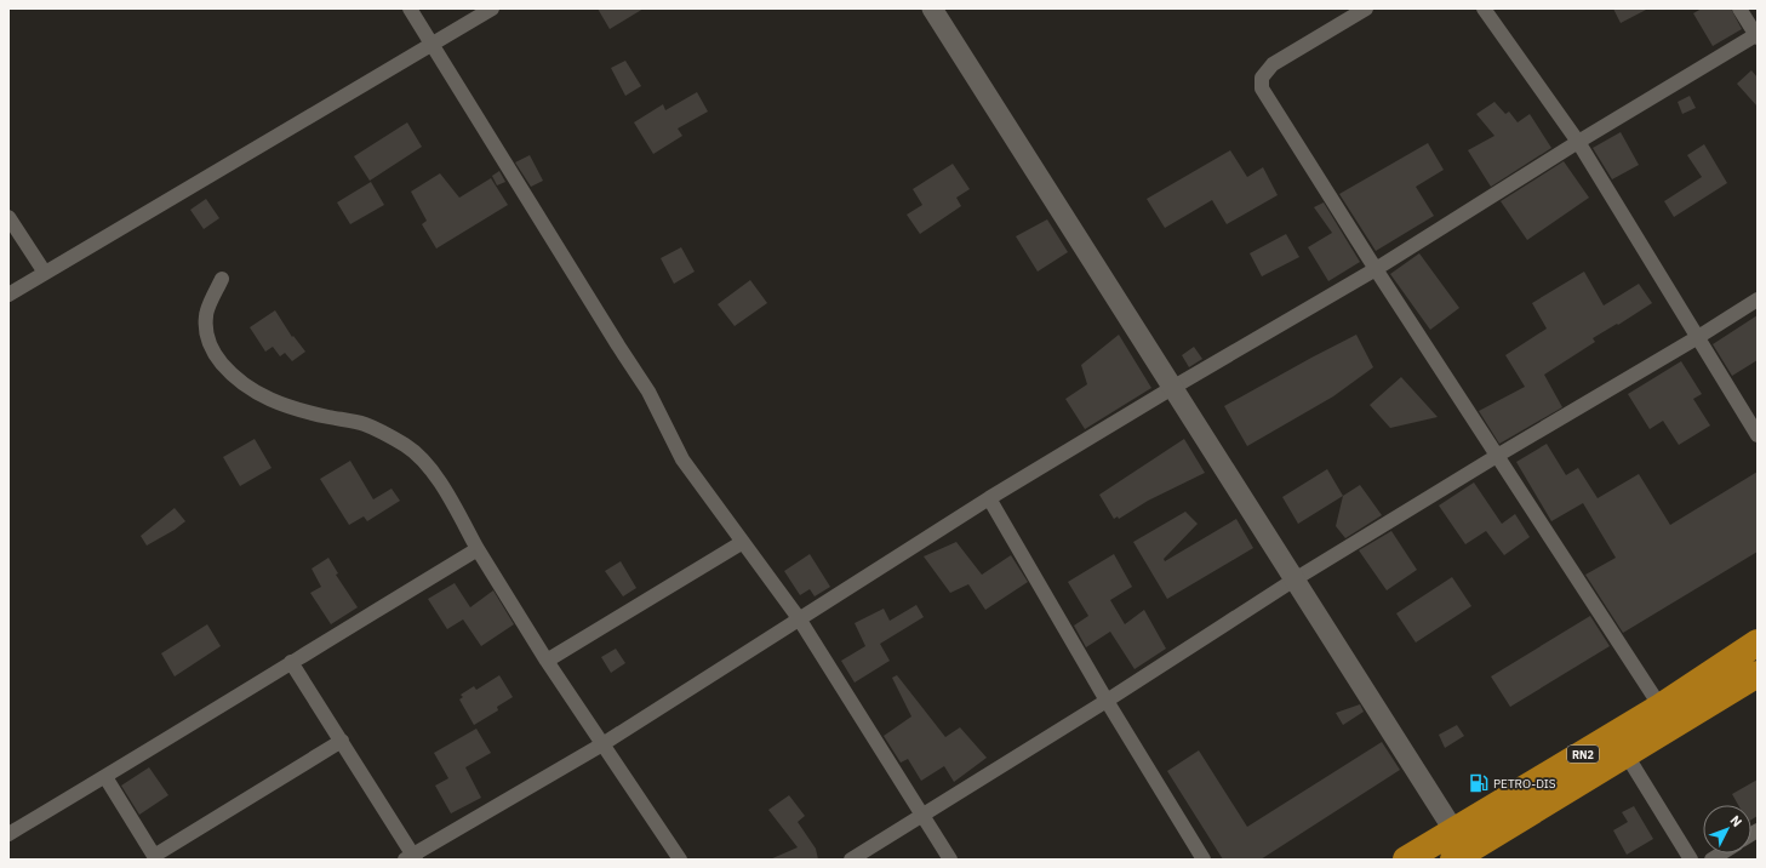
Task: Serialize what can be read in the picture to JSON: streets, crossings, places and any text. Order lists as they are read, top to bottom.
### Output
{
  "streets": {
    "highway": ["RN2"]
  },
  "places": {
    "fuel station": ["PETRO-DIS"]
  },
  "north": "top right"
}
